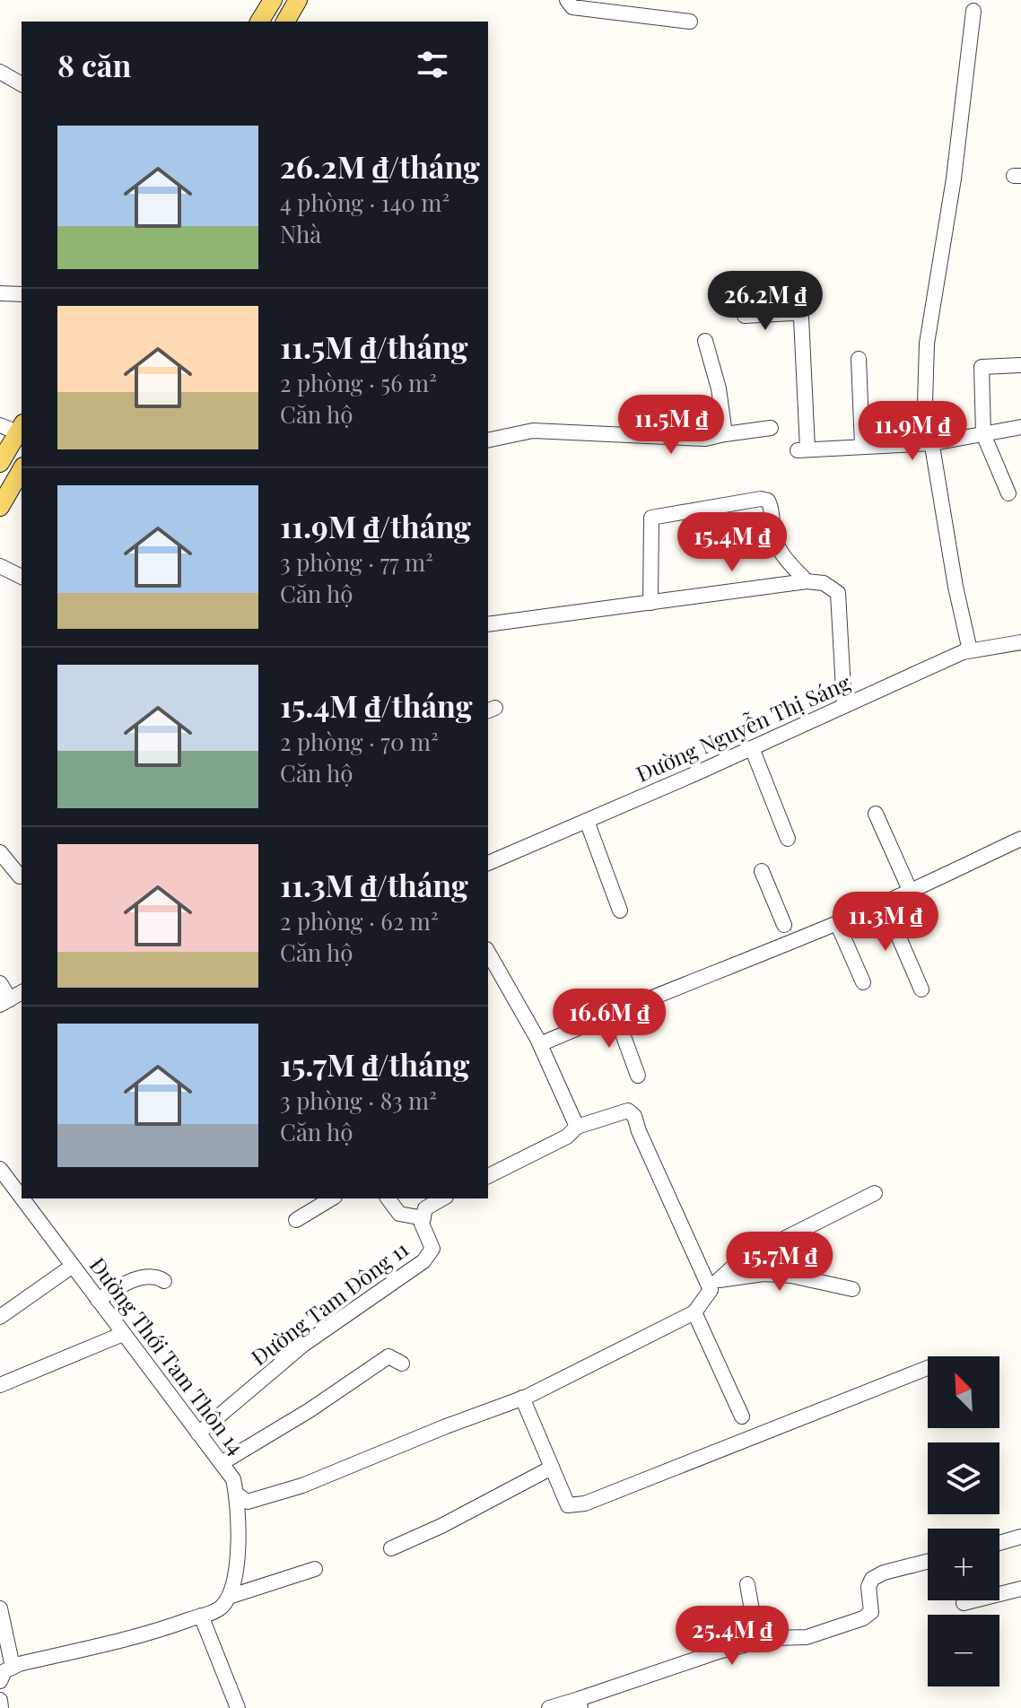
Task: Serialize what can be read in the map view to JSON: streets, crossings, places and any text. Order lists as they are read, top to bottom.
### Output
{
  "streets": {
    "street": ["Đường Nguyễn Thị Sáng", "Đường Tam Đông 11", "Đường Thới Tam Thôn 14"]
  },
  "crossings": [
    ["Đường Tam Đông 11", "Đường Thới Tam Thôn 14"]
  ],
  "north": "top left",
  "page": {
    "heading": "8 căn",
    "list": [
      {
        "name": "26.2M ₫/tháng",
        "note": "4 phòng · 140 m² · Nhà"
      },
      {
        "name": "11.5M ₫/tháng",
        "note": "2 phòng · 56 m² · Căn hộ"
      },
      {
        "name": "11.9M ₫/tháng",
        "note": "3 phòng · 77 m² · Căn hộ"
      },
      {
        "name": "15.4M ₫/tháng",
        "note": "2 phòng · 70 m² · Căn hộ"
      },
      {
        "name": "11.3M ₫/tháng",
        "note": "2 phòng · 62 m² · Căn hộ"
      },
      {
        "name": "15.7M ₫/tháng",
        "note": "3 phòng · 83 m² · Căn hộ"
      }
    ],
    "price": [
      "26.2M ₫",
      "11.5M ₫",
      "11.9M ₫",
      "15.4M ₫",
      "11.3M ₫",
      "16.6M ₫",
      "15.7M ₫",
      "25.4M ₫"
    ],
    "map_buttons": ["+", "−"]
  }
}
